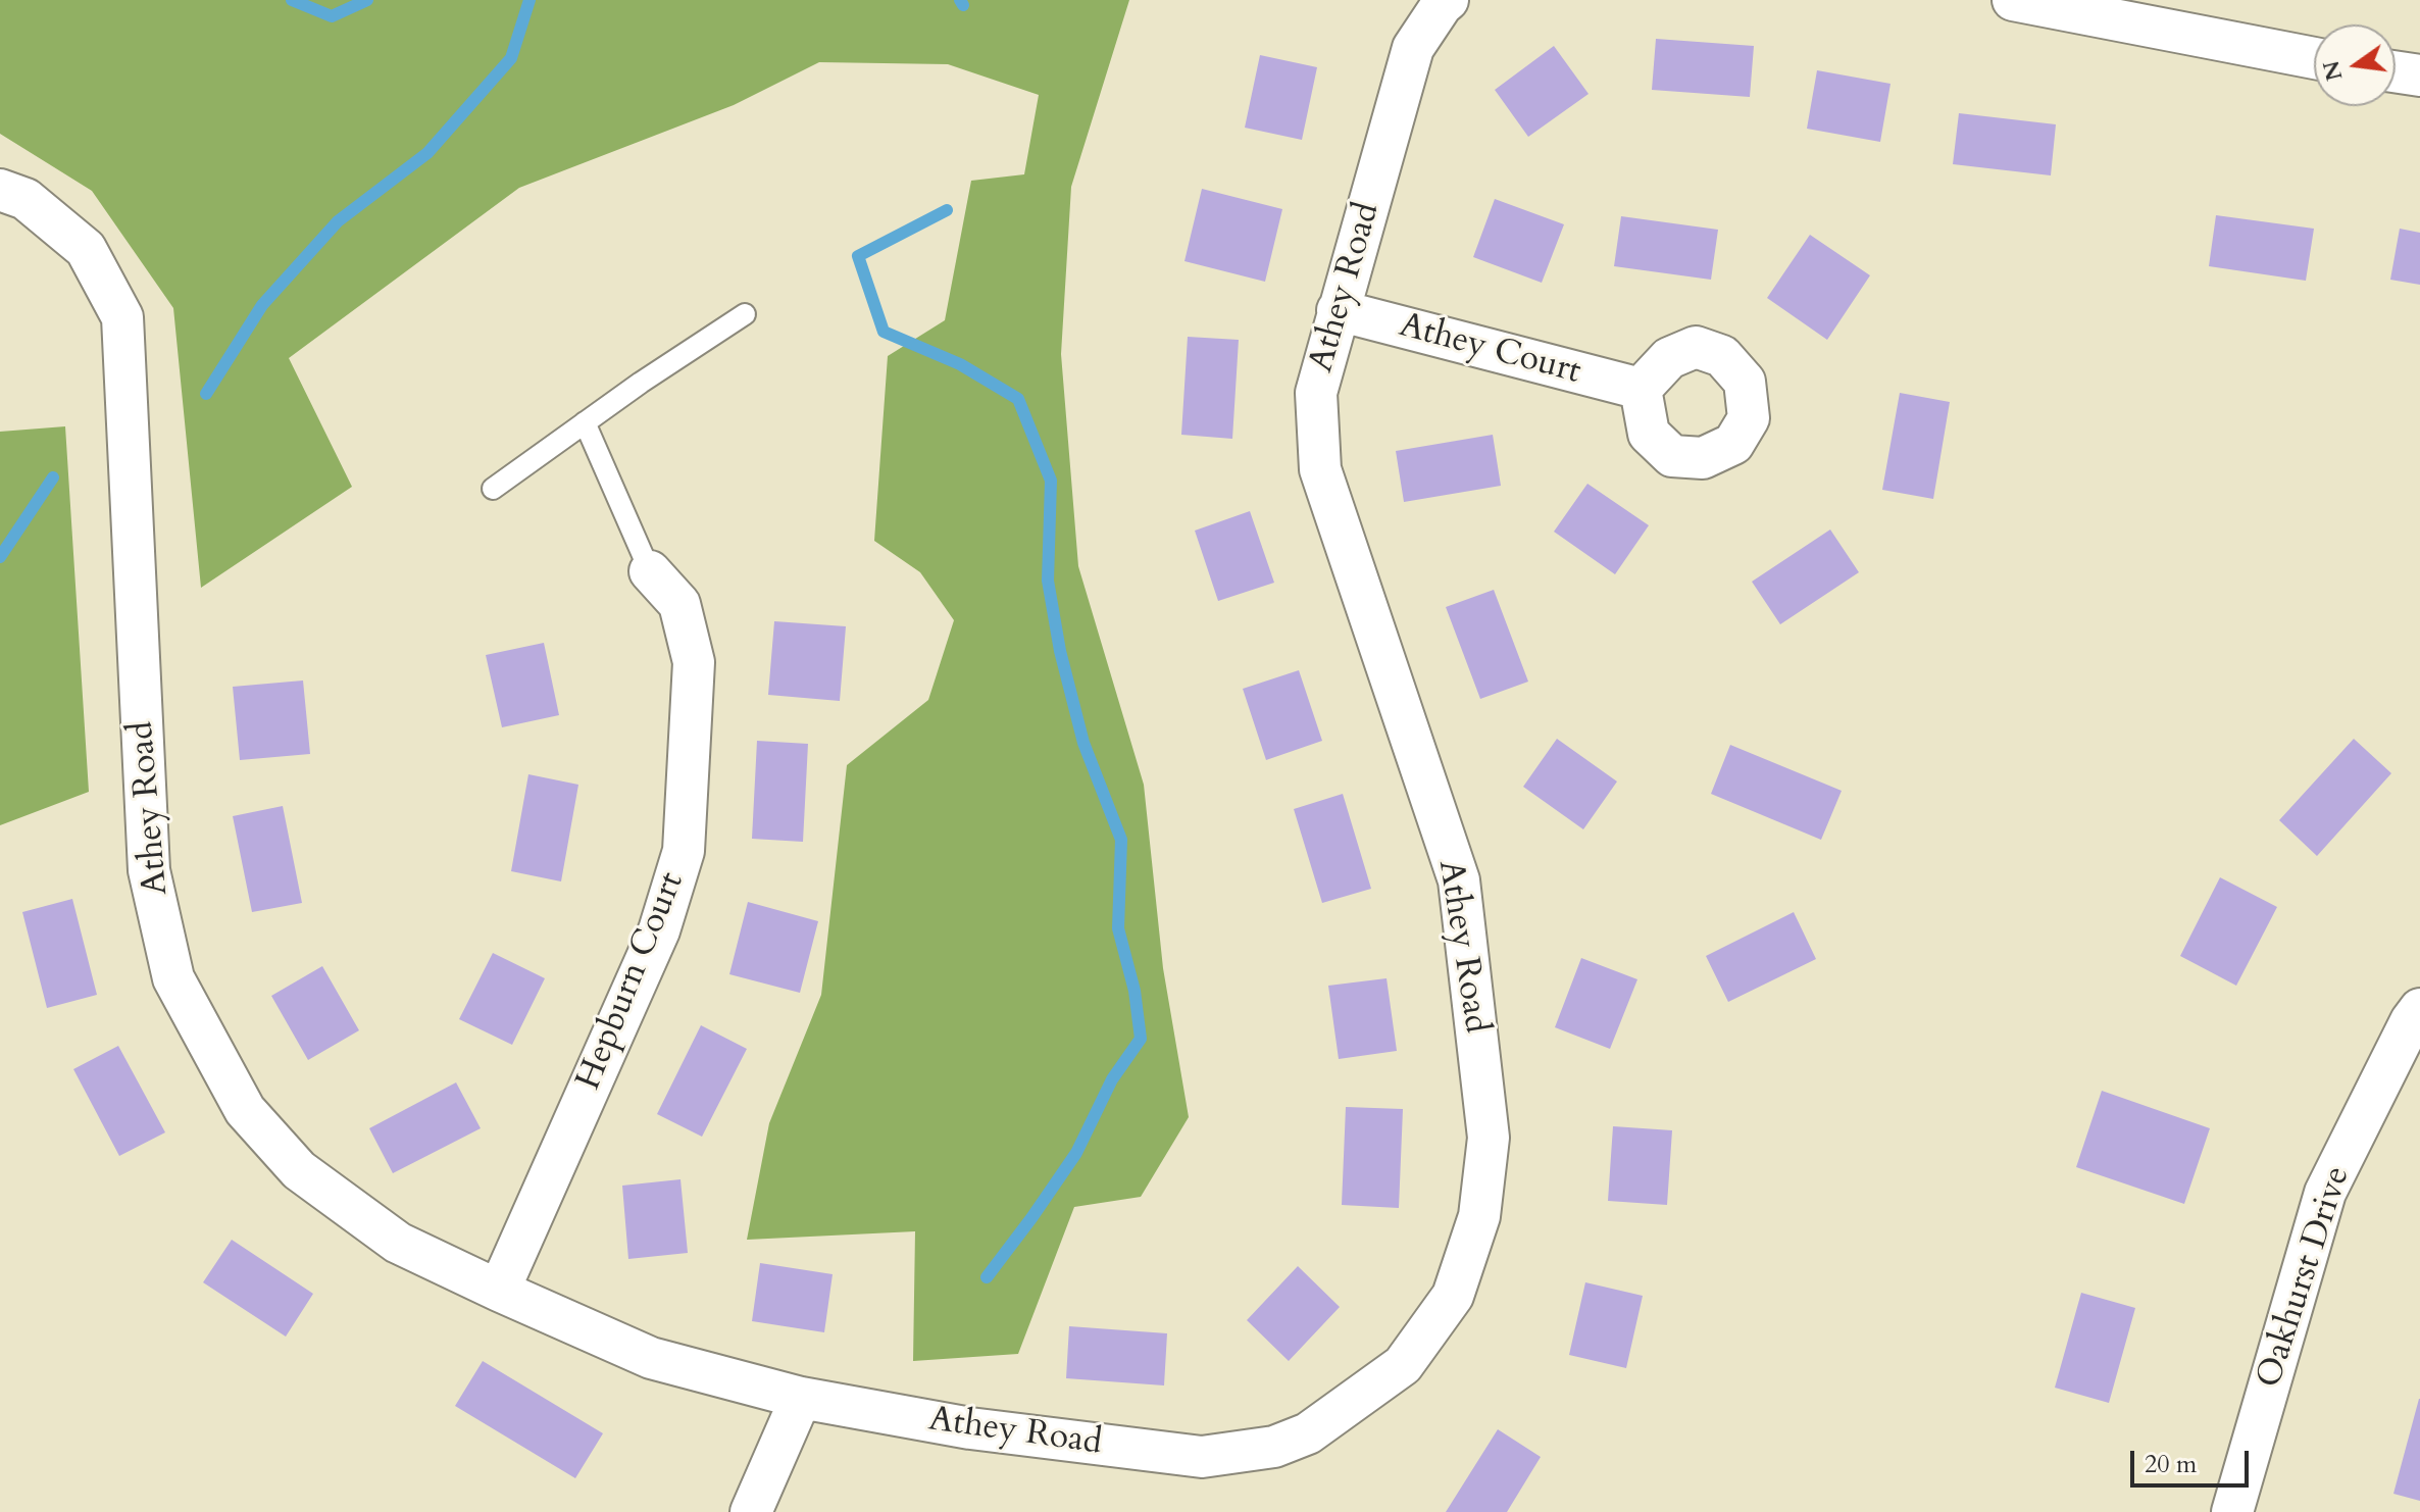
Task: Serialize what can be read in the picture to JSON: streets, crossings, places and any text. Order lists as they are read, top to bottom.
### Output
{
  "streets": {
    "street": [
      "Athey Road",
      "Athey Court",
      "Hepburn Court",
      "Oakhurst Drive"
    ]
  },
  "crossings": [
    ["Athey Road", "Athey Court"],
    ["Athey Road", "Hepburn Court"]
  ],
  "scale_bar": "20 m",
  "north": "left"
}
